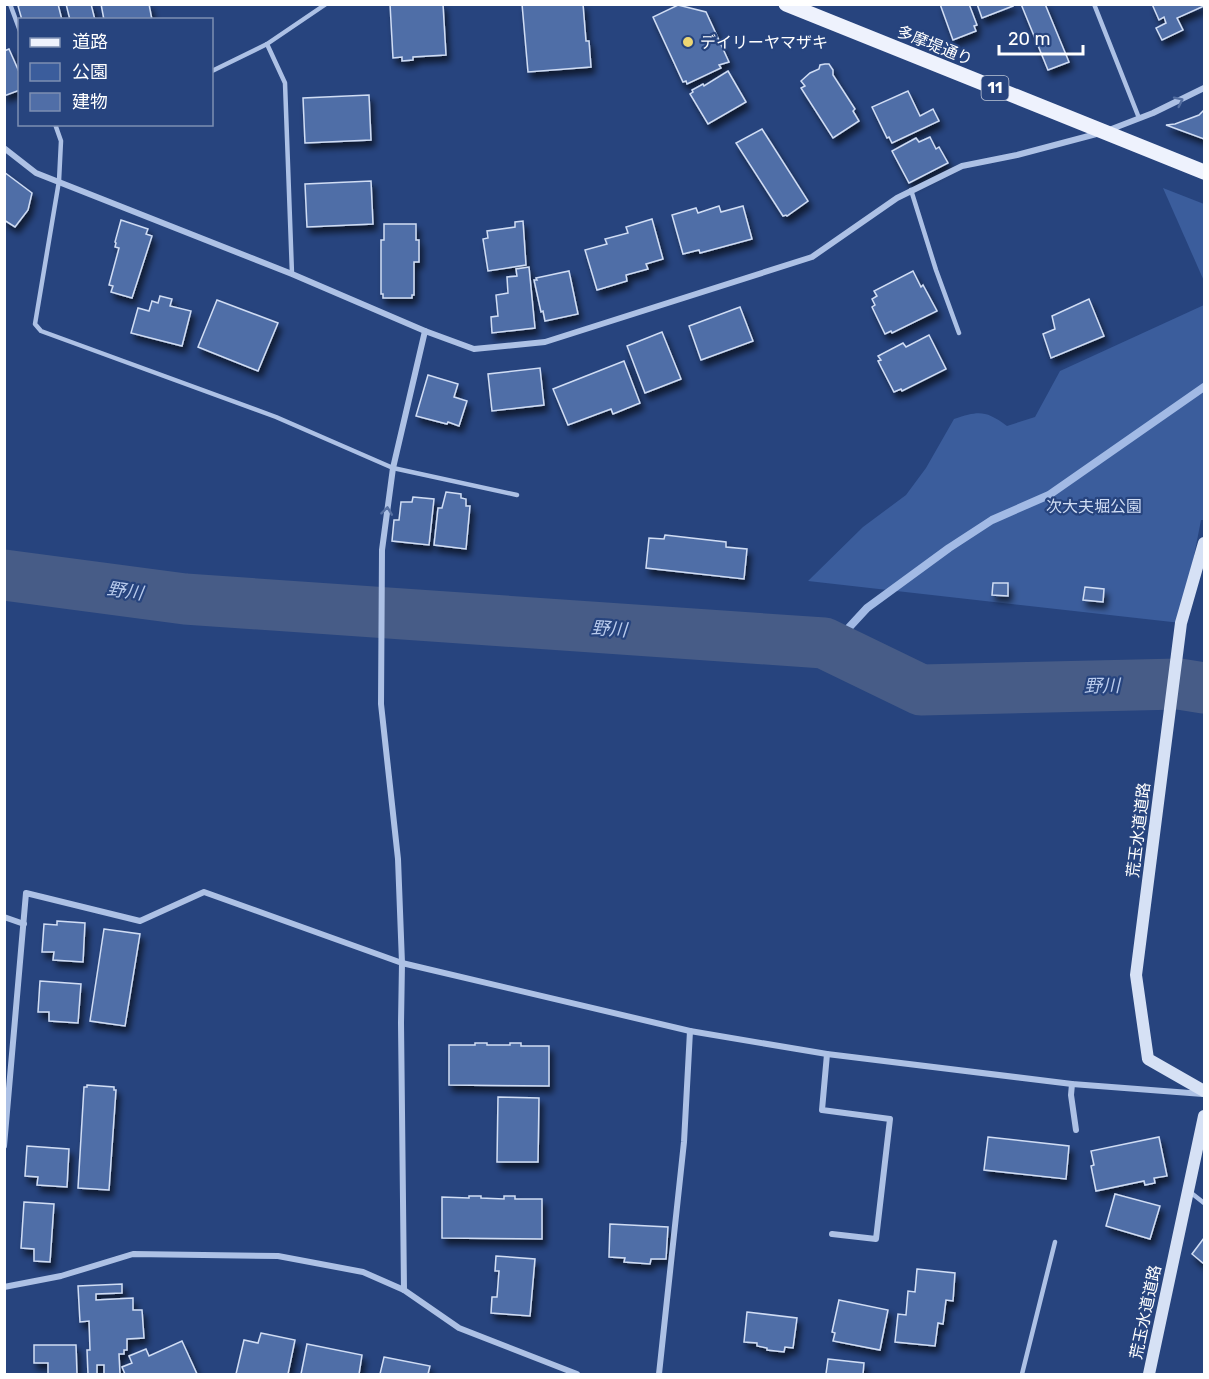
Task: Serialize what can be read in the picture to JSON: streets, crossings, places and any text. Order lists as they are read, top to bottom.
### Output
{
  "streets": {
    "main road": ["多摩堤通り", "11", "荒玉水道道路"]
  },
  "water": ["野川"],
  "parks": ["次大夫堀公園"],
  "places": ["デイリーヤマザキ"],
  "legend": ["道路", "公園", "建物"],
  "scale_bar": "20 m"
}
